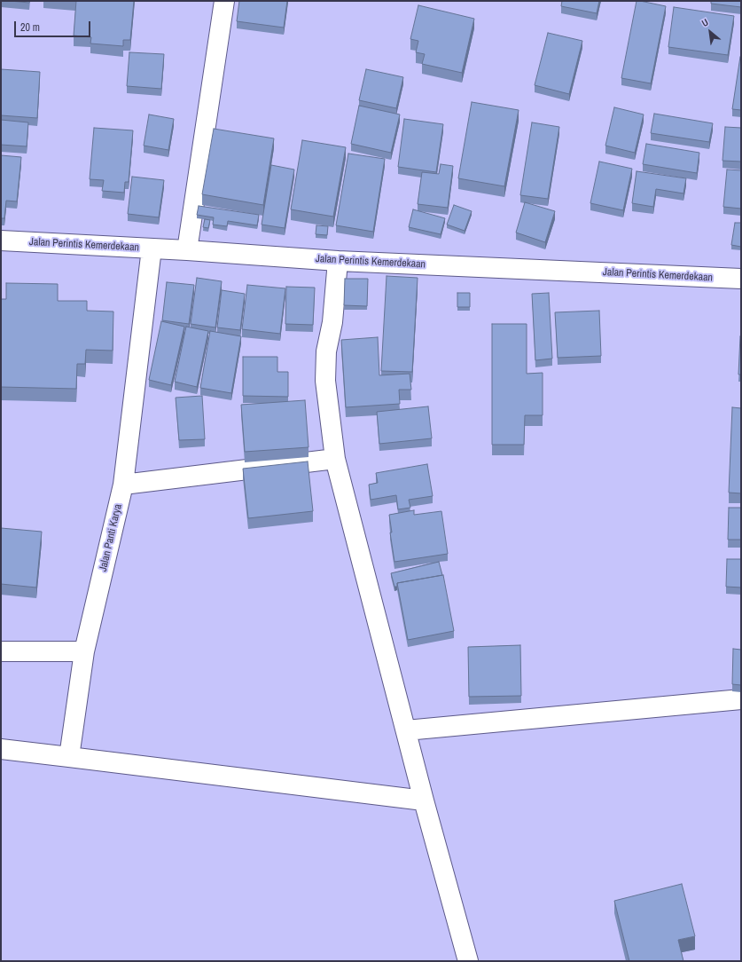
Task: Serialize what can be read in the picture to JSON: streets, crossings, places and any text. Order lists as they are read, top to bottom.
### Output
{
  "streets": {
    "street": ["Jalan Perintis Kemerdekaan", "Jalan Panti Karya"]
  },
  "crossings": [
    ["Jalan Perintis Kemerdekaan", "Jalan Panti Karya"]
  ],
  "scale_bar": "20 m",
  "north": "top left"
}
